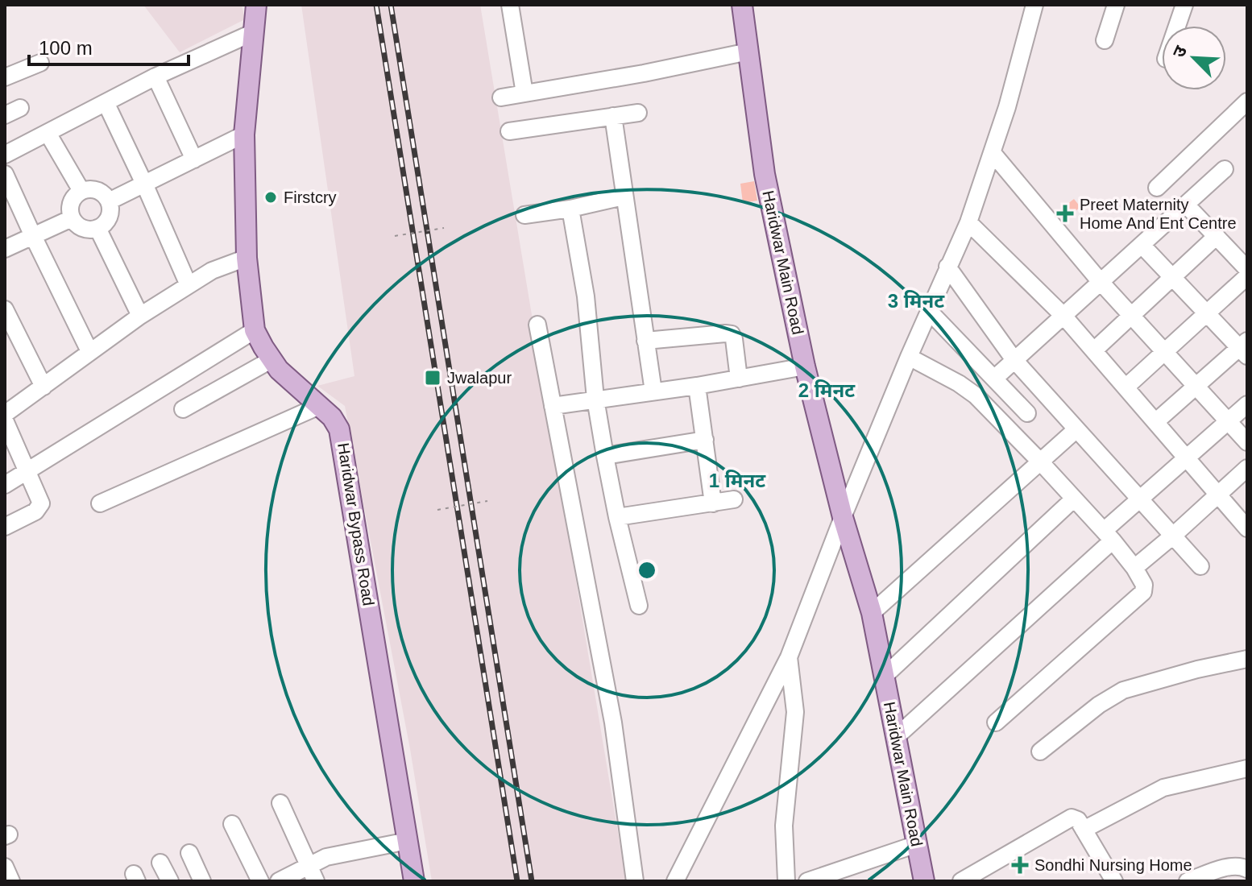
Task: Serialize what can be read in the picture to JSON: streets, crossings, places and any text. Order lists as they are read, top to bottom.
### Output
{
  "streets": {
    "main road": ["Haridwar Main Road", "Haridwar Bypass Road"]
  },
  "places": {
    "other": ["Firstcry"],
    "health": ["Preet Maternity Home And Ent Centre", "Sondhi Nursing Home"],
    "transit": ["Jwalapur"]
  },
  "scale_bar": "100 m",
  "north": "top left",
  "rings": ["3 मिनट", "2 मिनट", "1 मिनट"]
}
